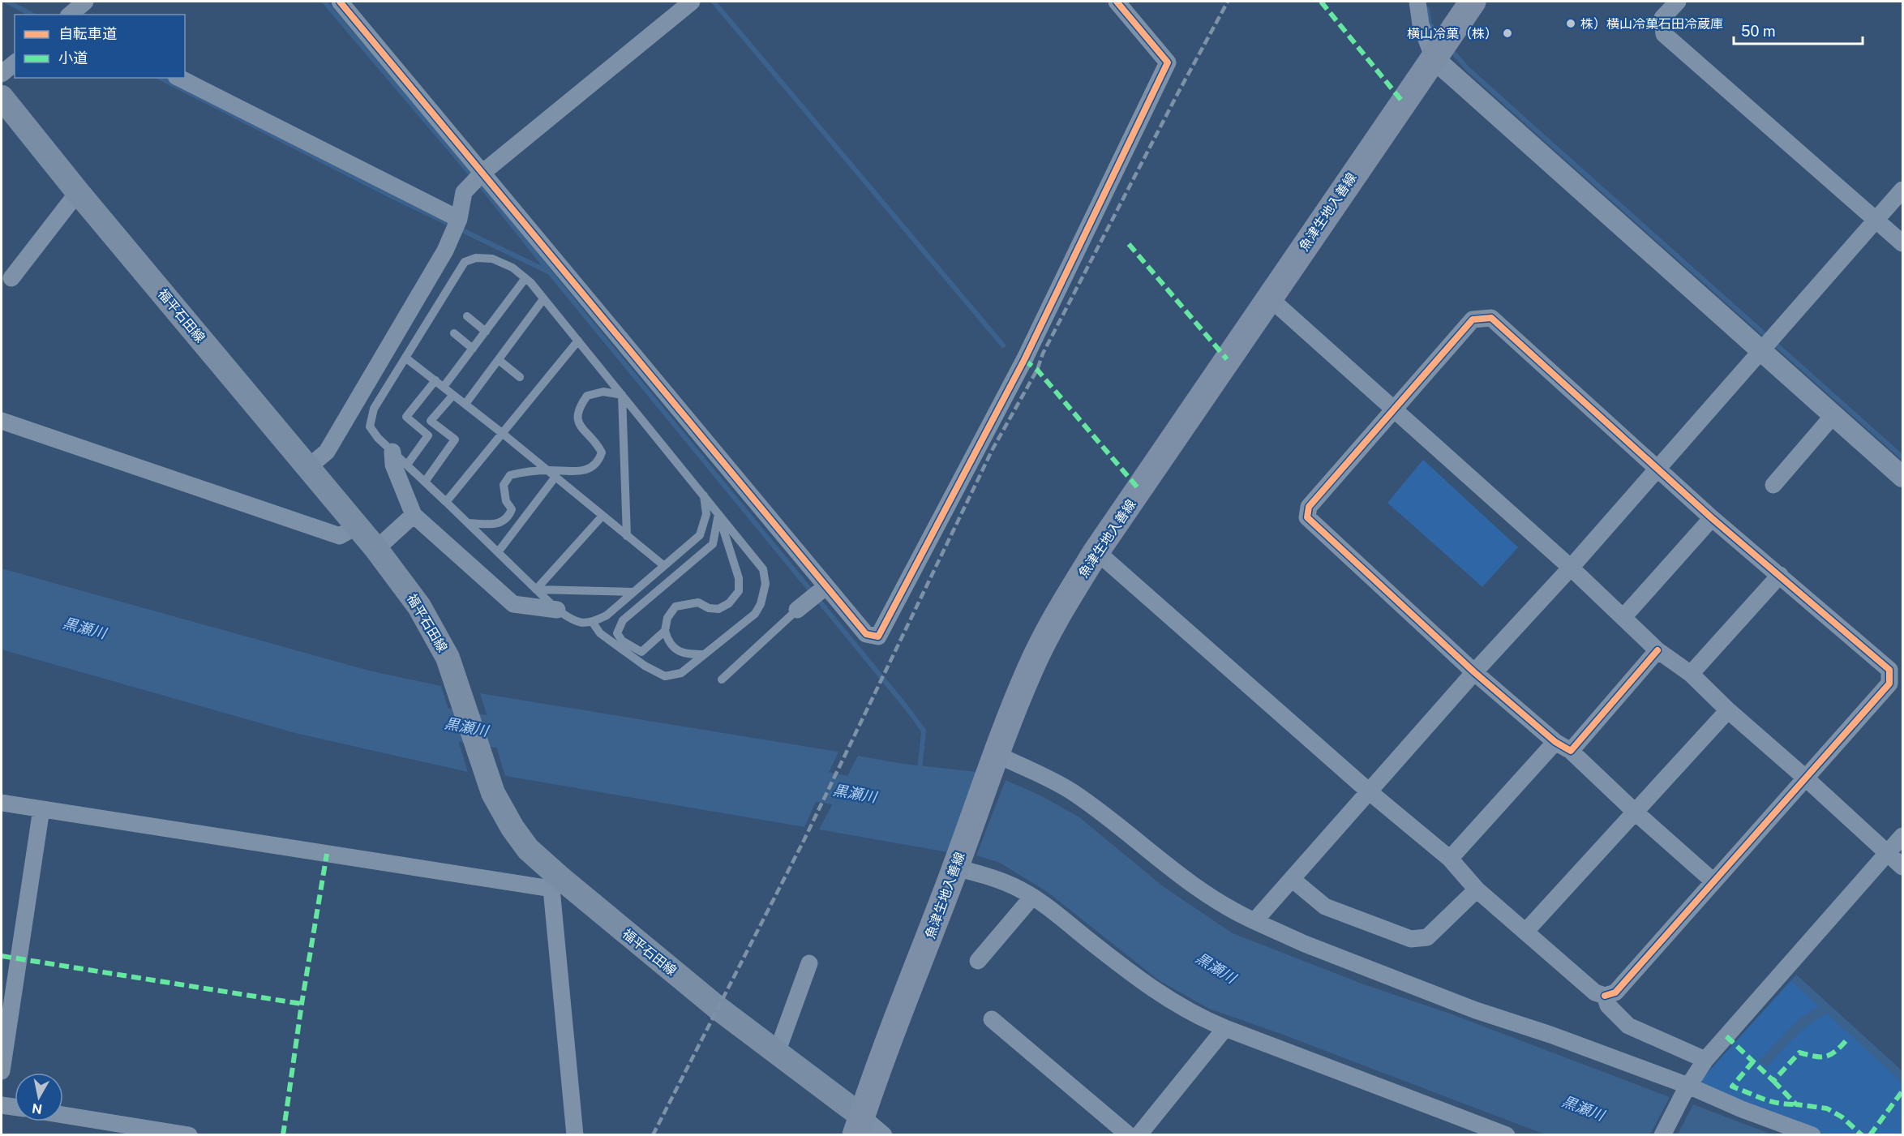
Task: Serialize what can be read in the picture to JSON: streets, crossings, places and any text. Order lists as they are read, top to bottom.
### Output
{
  "streets": {
    "main road": ["魚津生地入善線", "福平石田線"]
  },
  "crossings": [
    ["魚津生地入善線", "福平石田線"]
  ],
  "water": ["黒瀬川"],
  "places": ["株）横山冷菓石田冷蔵庫", "横山冷菓（株）"],
  "legend": ["自転車道", "小道"],
  "scale_bar": "50 m",
  "north": "bottom"
}
